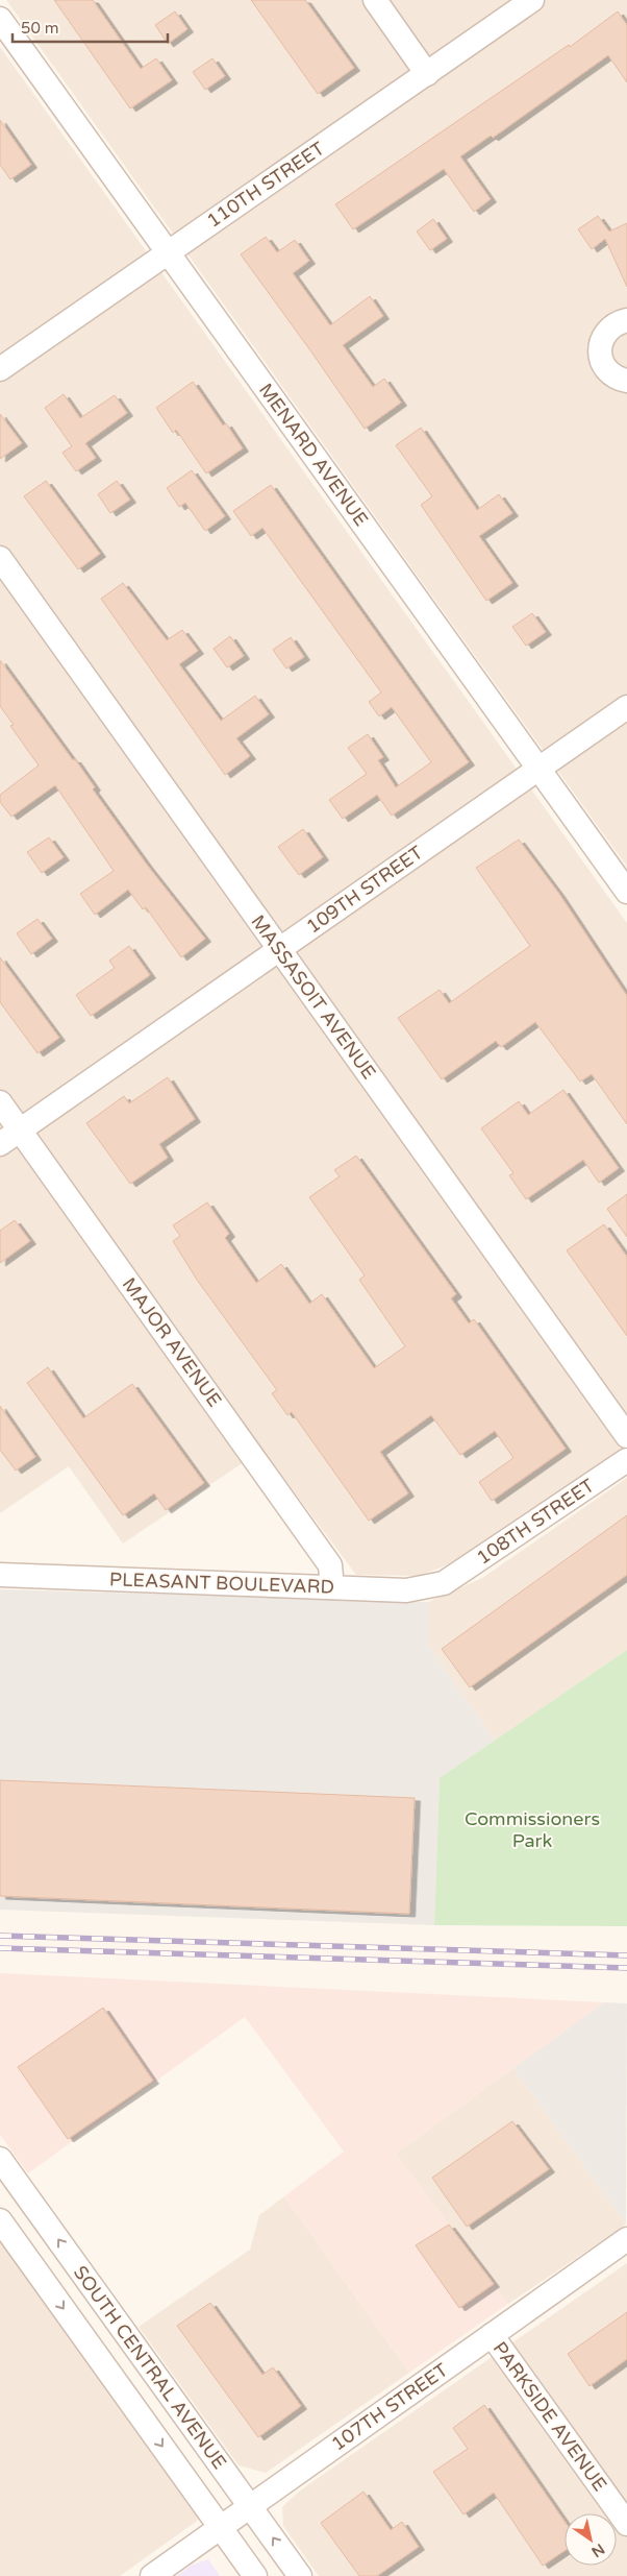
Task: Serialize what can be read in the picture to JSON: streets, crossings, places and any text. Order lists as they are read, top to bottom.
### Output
{
  "streets": {
    "street": [
      "110TH STREET",
      "MENARD AVENUE",
      "109TH STREET",
      "MASSASOIT AVENUE",
      "MAJOR AVENUE",
      "108TH STREET",
      "PLEASANT BOULEVARD",
      "SOUTH CENTRAL AVENUE",
      "107TH STREET",
      "PARKSIDE AVENUE"
    ]
  },
  "crossings": [
    ["110TH STREET", "MENARD AVENUE"],
    ["MENARD AVENUE", "109TH STREET"],
    ["109TH STREET", "MASSASOIT AVENUE"],
    ["109TH STREET", "MAJOR AVENUE"],
    ["MAJOR AVENUE", "PLEASANT BOULEVARD"],
    ["108TH STREET", "PLEASANT BOULEVARD"],
    ["SOUTH CENTRAL AVENUE", "107TH STREET"],
    ["107TH STREET", "PARKSIDE AVENUE"]
  ],
  "parks": ["Commissioners Park"],
  "scale_bar": "50 m",
  "north": "bottom right"
}
